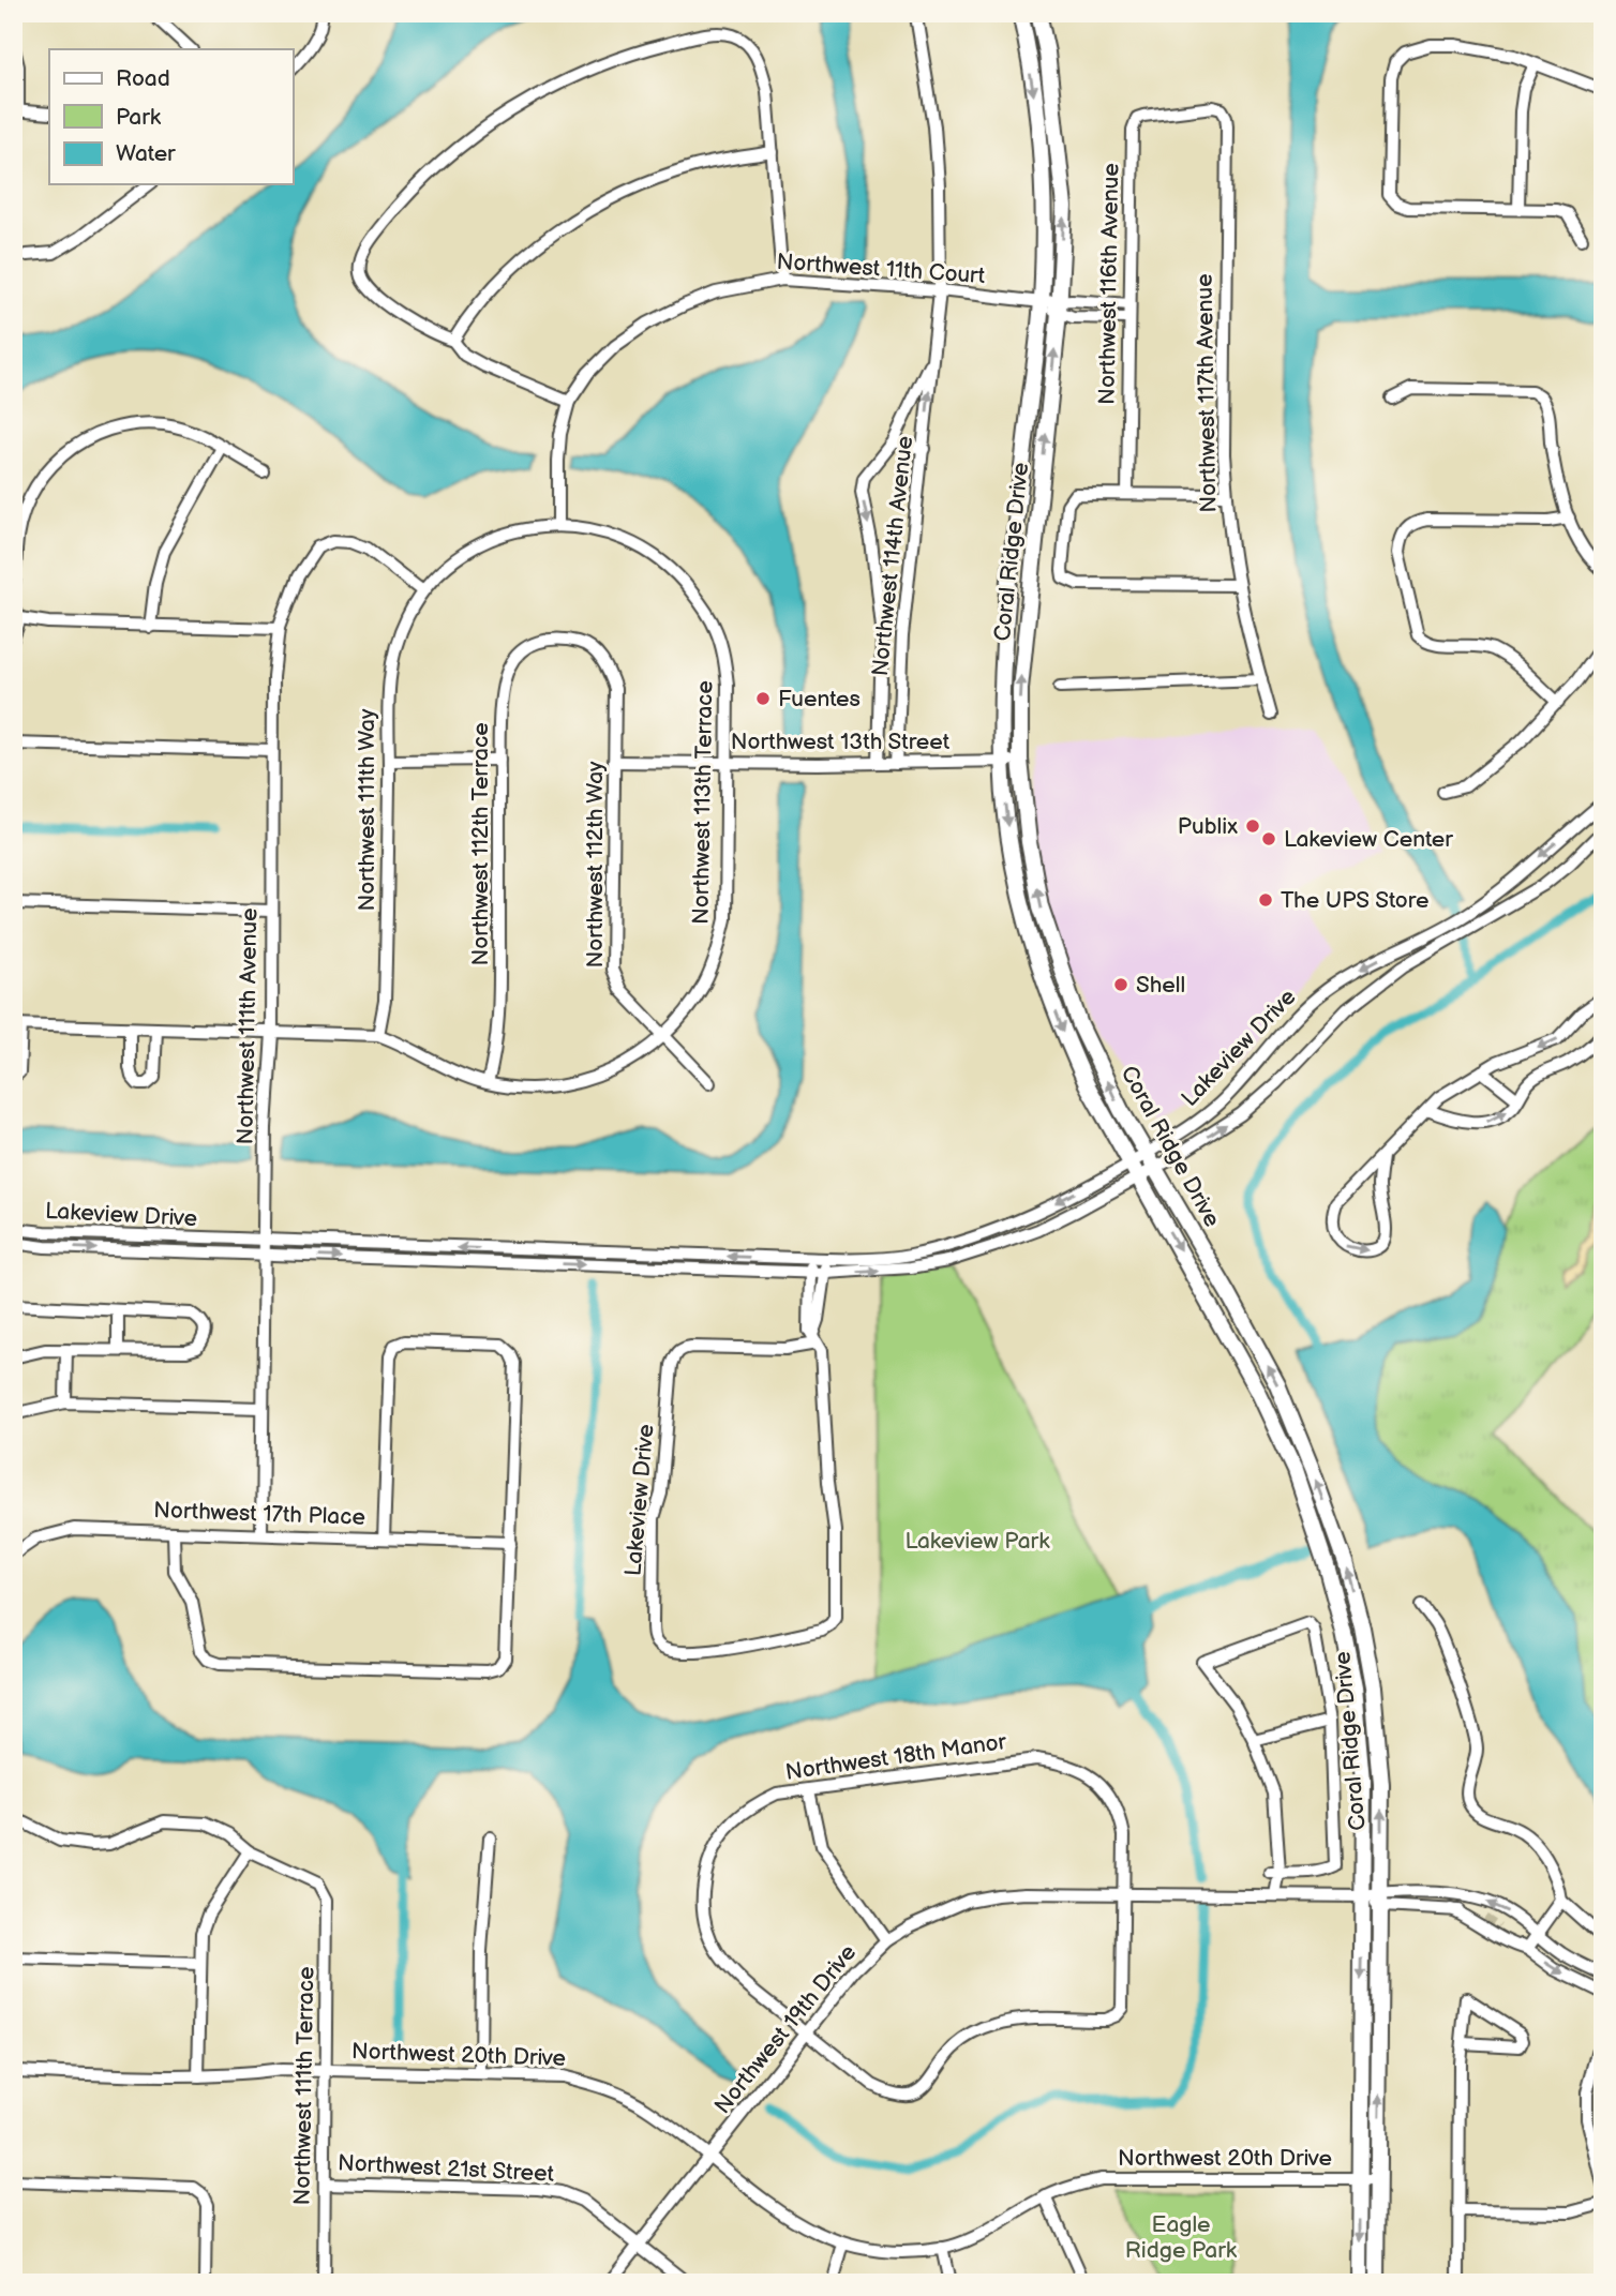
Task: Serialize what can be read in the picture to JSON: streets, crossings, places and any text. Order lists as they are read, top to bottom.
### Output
{
  "streets": {
    "main road": ["Coral Ridge Drive"],
    "street": [
      "Northwest 11th Court",
      "Northwest 116th Avenue",
      "Northwest 117th Avenue",
      "Northwest 114th Avenue",
      "Northwest 13th Street",
      "Northwest 113th Terrace",
      "Northwest 111th Way",
      "Northwest 112th Terrace",
      "Northwest 112th Way",
      "Northwest 111th Avenue",
      "Lakeview Drive",
      "Northwest 17th Place",
      "Northwest 18th Manor",
      "Northwest 19th Drive",
      "Northwest 20th Drive",
      "Northwest 111th Terrace",
      "Northwest 21st Street"
    ]
  },
  "crossings": [
    ["Northwest 11th Court", "Northwest 116th Avenue"],
    ["Northwest 11th Court", "Coral Ridge Drive"],
    ["Northwest 11th Court", "Northwest 114th Avenue"],
    ["Northwest 11th Court", "Northwest 113th Terrace"],
    ["Northwest 116th Avenue", "Northwest 117th Avenue"],
    ["Coral Ridge Drive", "Northwest 13th Street"],
    ["Coral Ridge Drive", "Lakeview Drive"],
    ["Coral Ridge Drive", "Northwest 19th Drive"],
    ["Coral Ridge Drive", "Northwest 20th Drive"],
    ["Northwest 114th Avenue", "Northwest 13th Street"],
    ["Northwest 13th Street", "Northwest 113th Terrace"],
    ["Northwest 13th Street", "Northwest 112th Way"],
    ["Northwest 113th Terrace", "Northwest 111th Way"],
    ["Northwest 113th Terrace", "Northwest 112th Terrace"],
    ["Northwest 113th Terrace", "Northwest 112th Way"],
    ["Northwest 113th Terrace", "Northwest 111th Avenue"],
    ["Northwest 111th Way", "Northwest 111th Avenue"],
    ["Northwest 112th Terrace", "Northwest 112th Way"],
    ["Northwest 111th Avenue", "Lakeview Drive"],
    ["Northwest 111th Avenue", "Northwest 17th Place"],
    ["Northwest 18th Manor", "Northwest 19th Drive"],
    ["Northwest 19th Drive", "Northwest 20th Drive"],
    ["Northwest 19th Drive", "Northwest 21st Street"],
    ["Northwest 20th Drive", "Northwest 111th Terrace"],
    ["Northwest 111th Terrace", "Northwest 21st Street"]
  ],
  "parks": ["Lakeview Park", "Eagle Ridge Park"],
  "places": [
    "Fuentes",
    "Publix",
    "Lakeview Center",
    "The UPS Store",
    "Shell"
  ],
  "legend": ["Road", "Park", "Water"]
}
